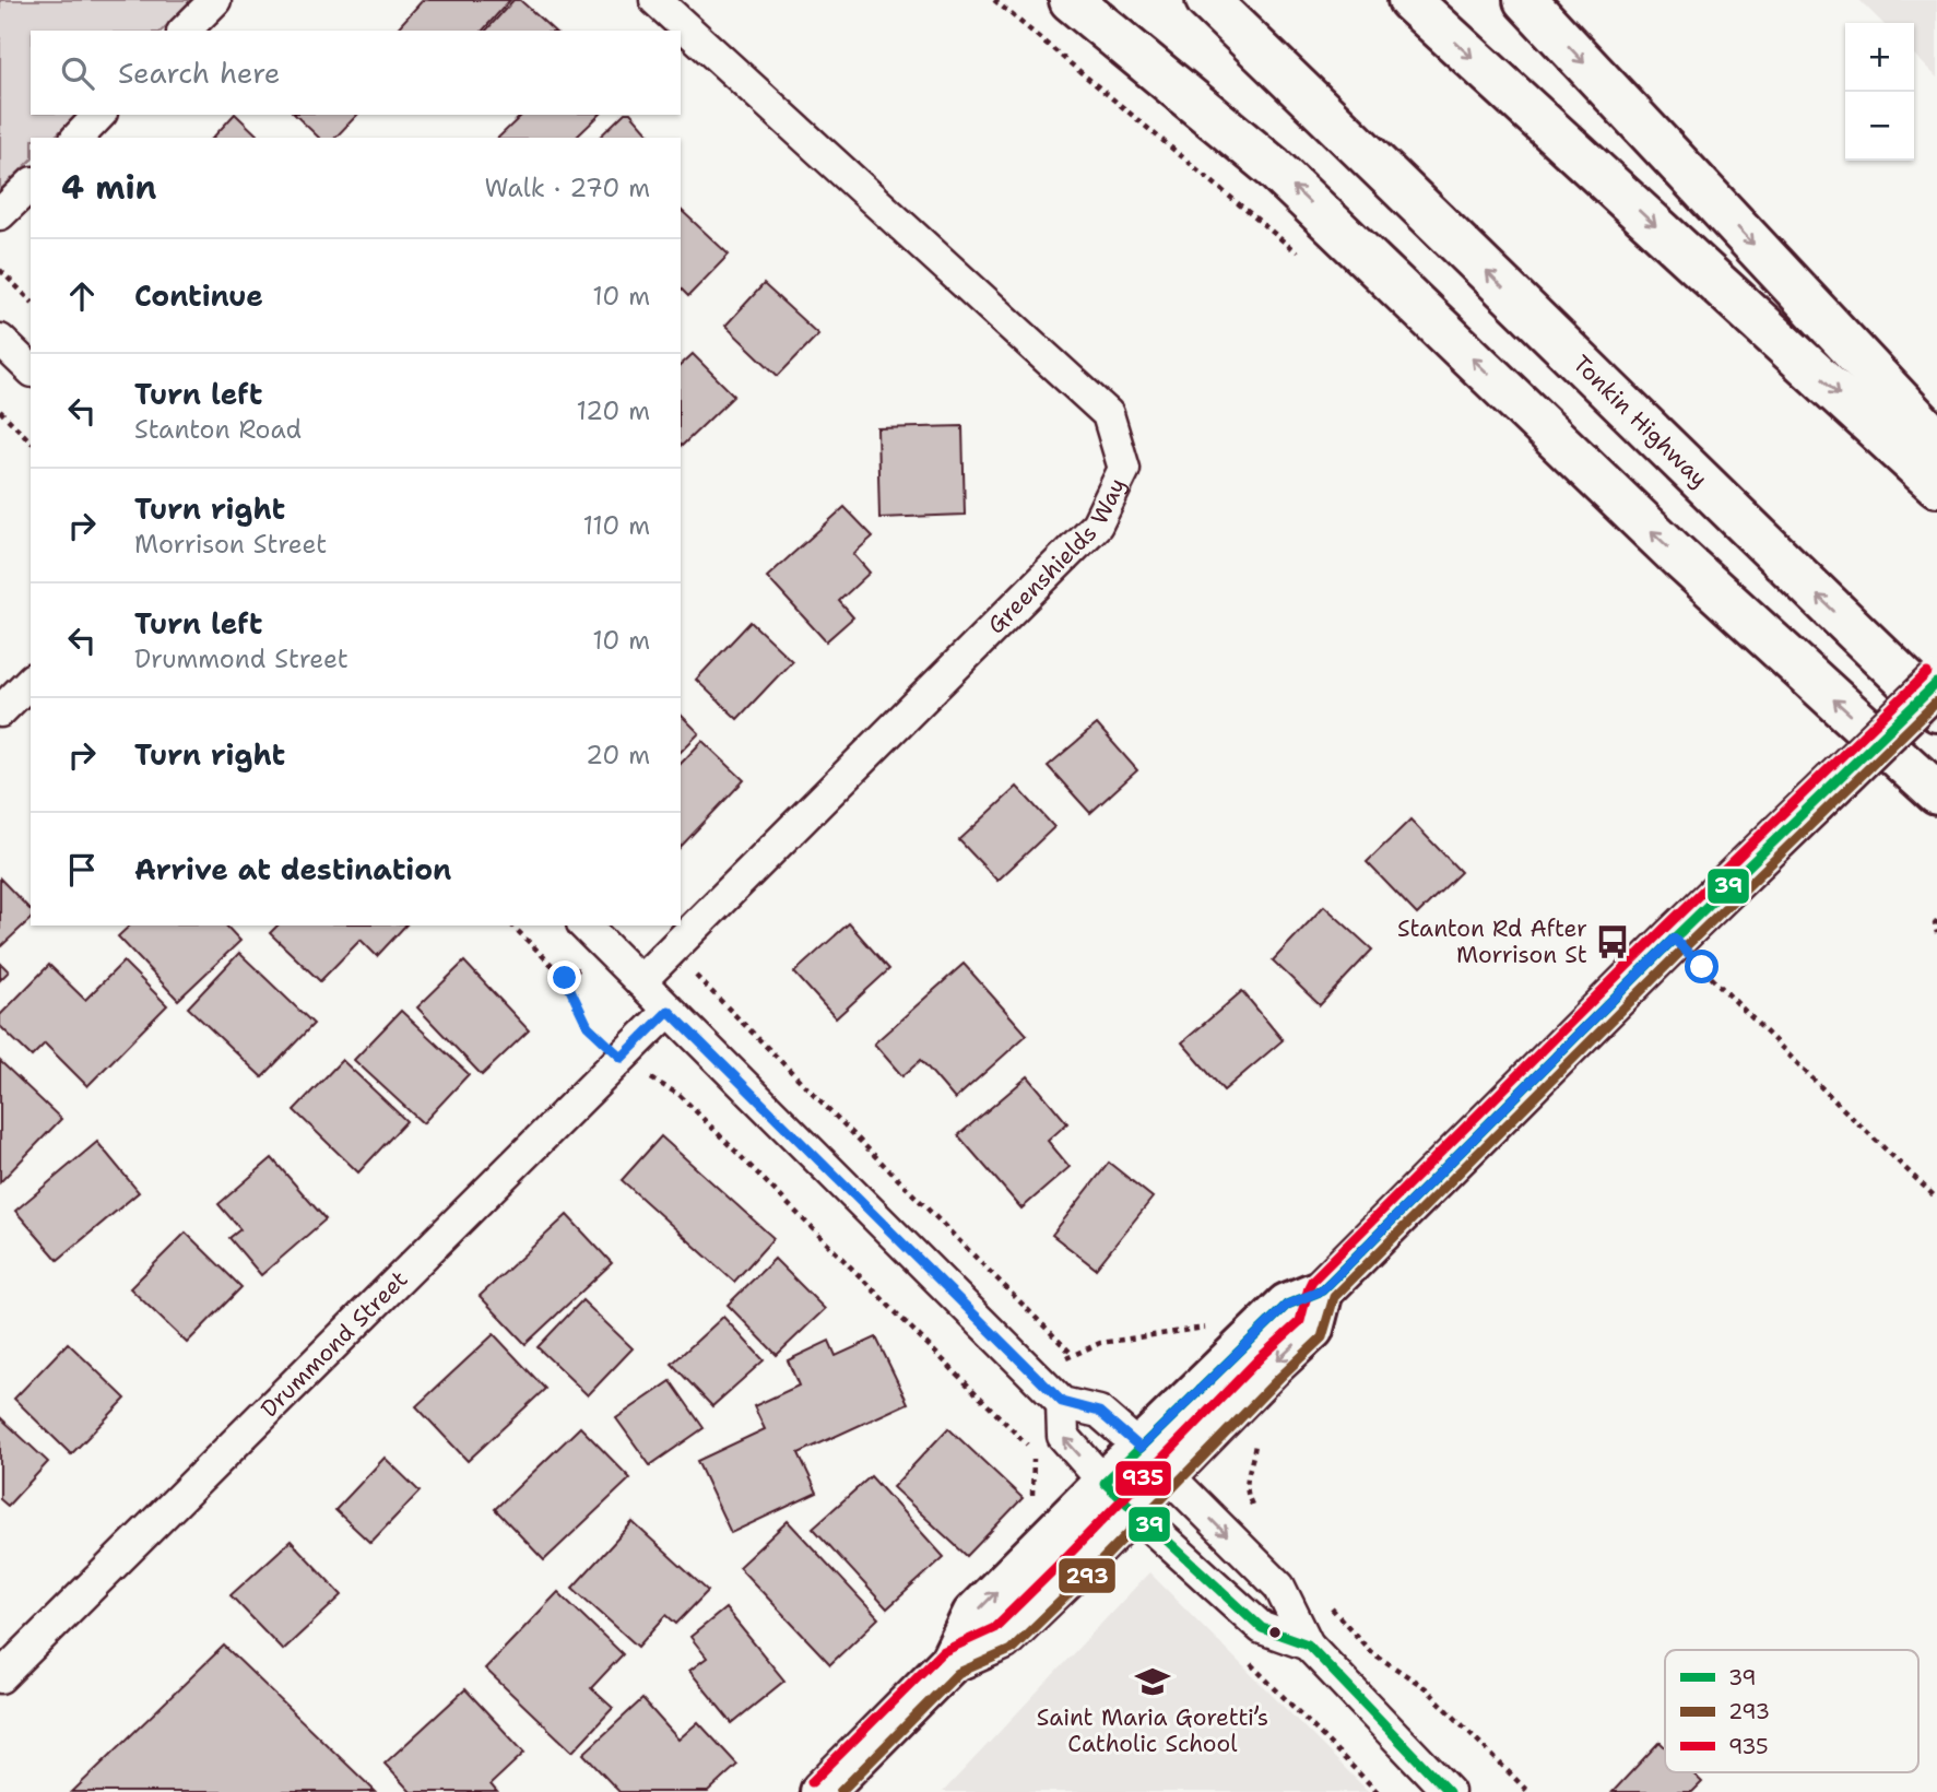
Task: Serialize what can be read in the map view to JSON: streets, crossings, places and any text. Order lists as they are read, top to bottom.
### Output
{
  "streets": {
    "main road": ["Tonkin Highway"],
    "street": ["Greenshields Way", "Drummond Street"]
  },
  "places": {
    "bus stop": ["Stanton Rd After Morrison St"],
    "school or university": ["Saint Maria Goretti’s Catholic School"]
  },
  "lines": ["transit line 935", "transit line 39", "transit line 293"],
  "legend": ["39", "293", "935"],
  "page": {
    "map_buttons": ["+", "−"],
    "search": "Search here",
    "heading": ["4 min", "Walk · 270 m"],
    "list": [
      ["Continue", "10 m"],
      ["Turn left", "Stanton Road", "120 m"],
      ["Turn right", "Morrison Street", "110 m"],
      ["Turn left", "Drummond Street", "10 m"],
      ["Turn right", "20 m"],
      "Arrive at destination"
    ]
  }
}
